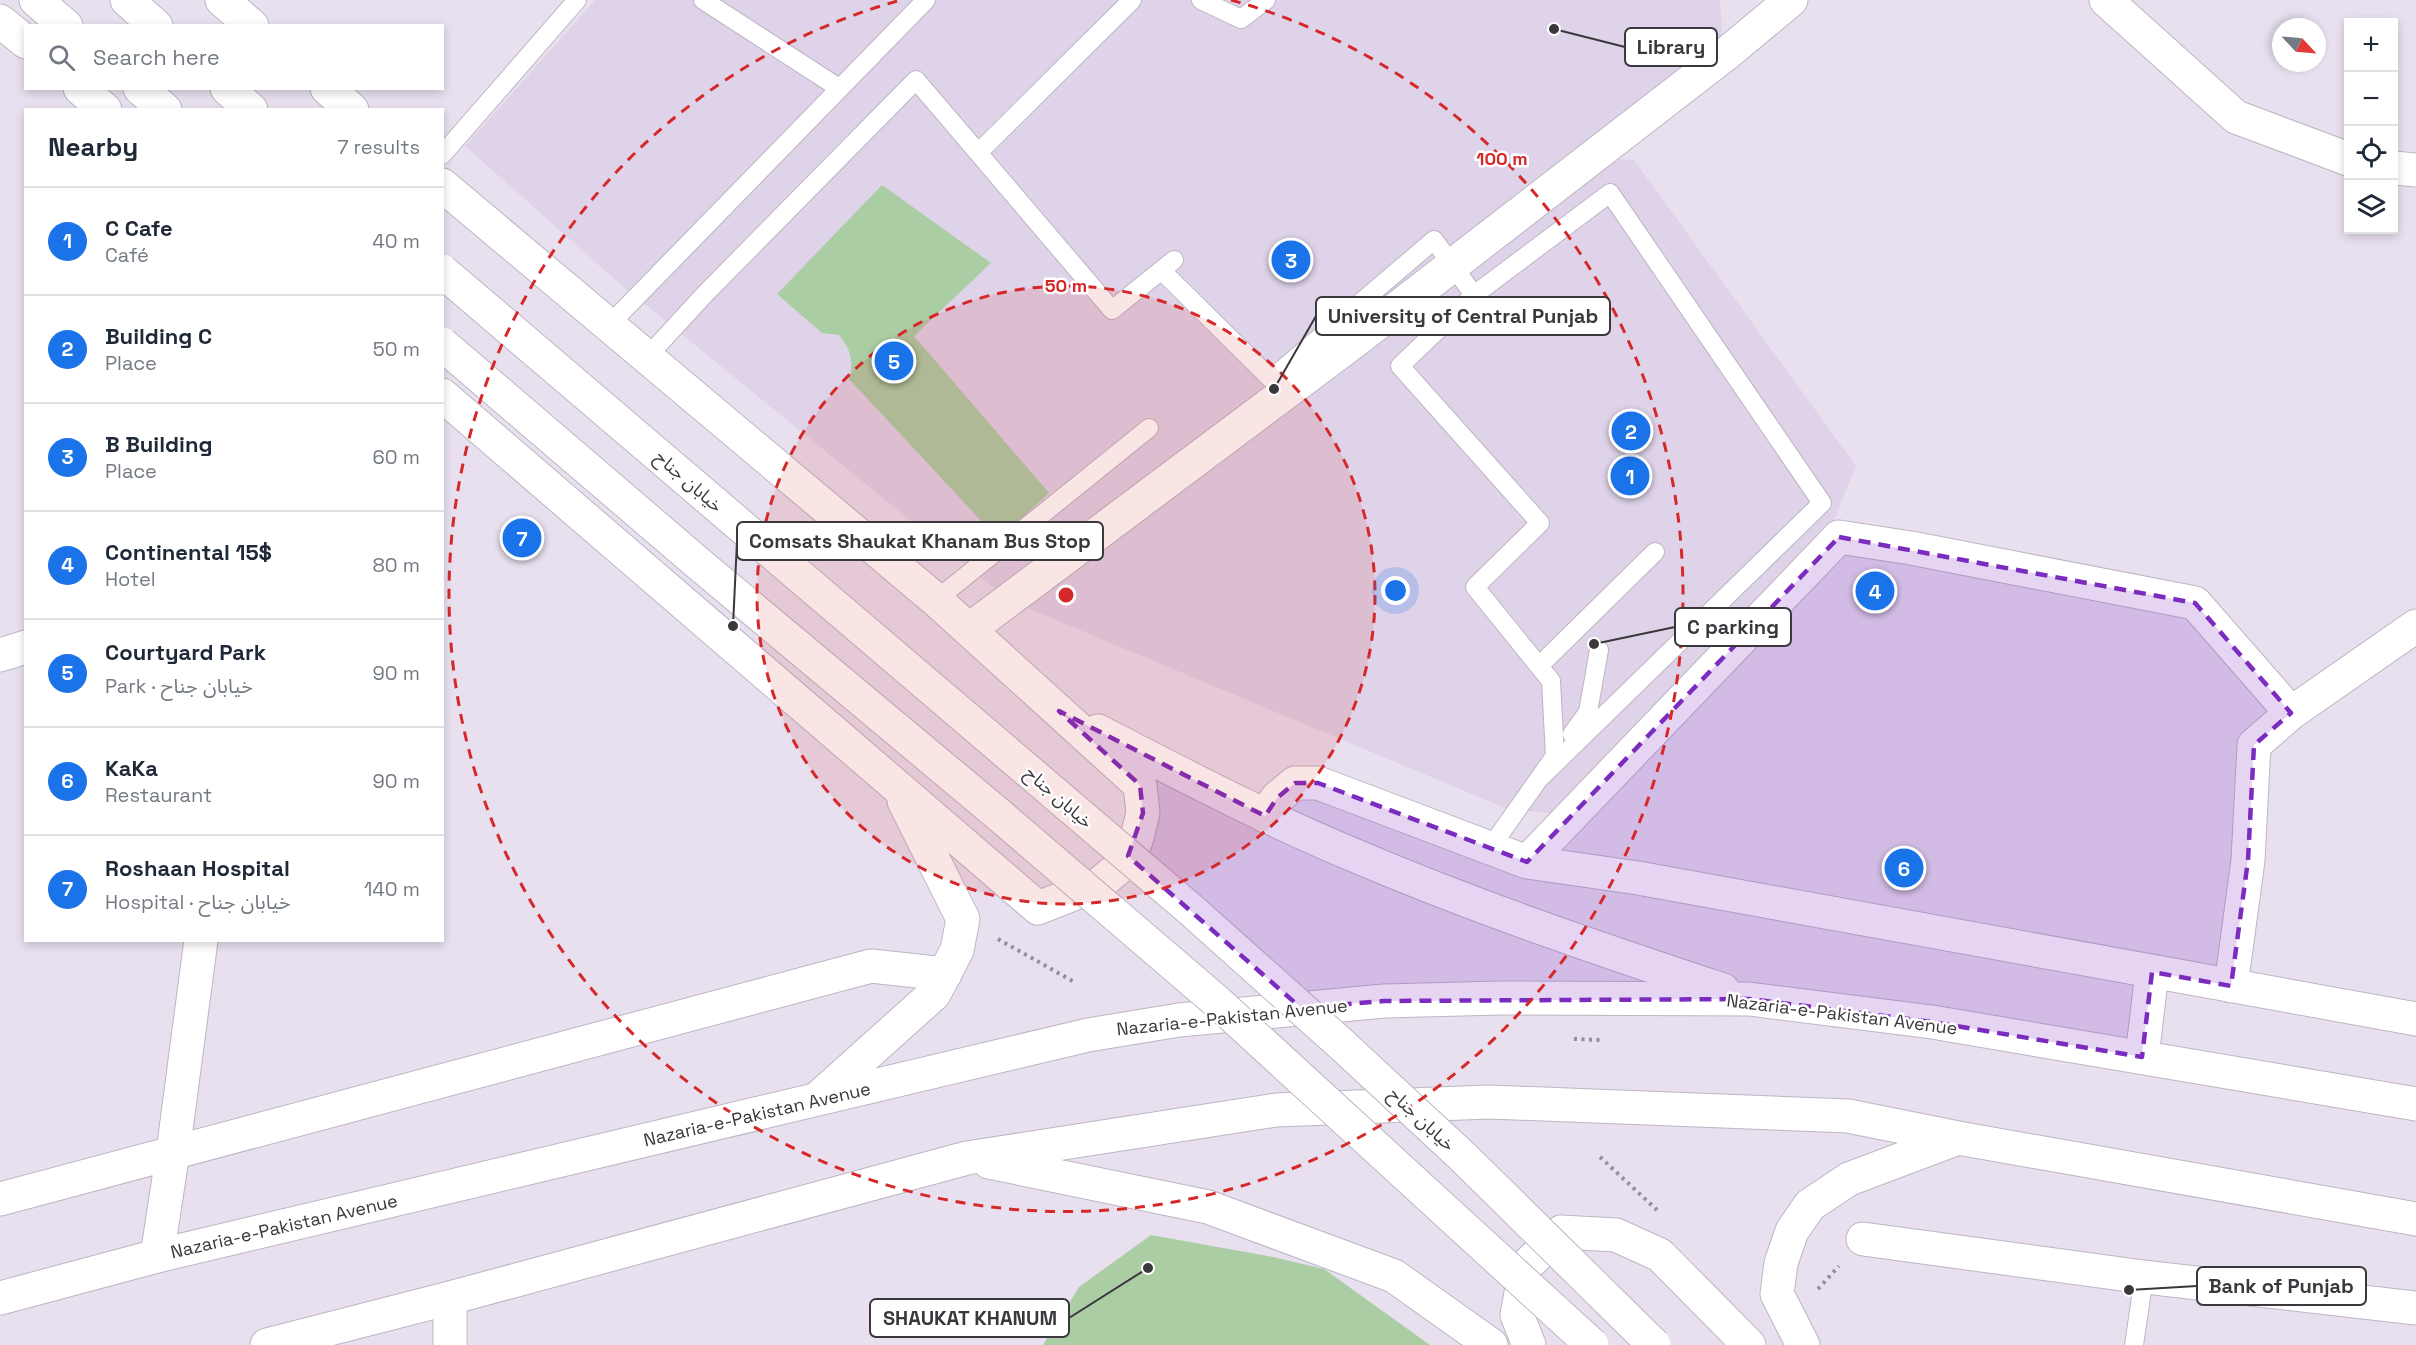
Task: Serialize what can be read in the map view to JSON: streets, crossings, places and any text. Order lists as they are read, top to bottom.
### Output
{
  "streets": {
    "main road": ["خیابان جناح", "Nazaria-e-Pakistan Avenue"]
  },
  "places": [
    "Library",
    "University of Central Punjab",
    "Comsats Shaukat Khanam Bus Stop",
    "C parking",
    "SHAUKAT KHANUM",
    "Bank of Punjab"
  ],
  "north": "bottom right",
  "page": {
    "map_buttons": ["+", "−"],
    "search": "Search here",
    "heading": ["Nearby", "7 results"],
    "list": [
      {
        "mark": "1",
        "name": "C Cafe",
        "note": "Café",
        "value": "40 m"
      },
      {
        "mark": "2",
        "name": "Building C",
        "note": "Place",
        "value": "50 m"
      },
      {
        "mark": "3",
        "name": "B Building",
        "note": "Place",
        "value": "60 m"
      },
      {
        "mark": "4",
        "name": "Continental 15$",
        "note": "Hotel",
        "value": "80 m"
      },
      {
        "mark": "5",
        "name": "Courtyard Park",
        "note": "Park · خیابان جناح",
        "value": "90 m"
      },
      {
        "mark": "6",
        "name": "KaKa",
        "note": "Restaurant",
        "value": "90 m"
      },
      {
        "mark": "7",
        "name": "Roshaan Hospital",
        "note": "Hospital · خیابان جناح",
        "value": "140 m"
      }
    ],
    "pins": [
      "3",
      "5",
      "2",
      "1",
      "7",
      "4",
      "6"
    ]
  },
  "rings": ["100 m", "50 m"]
}
